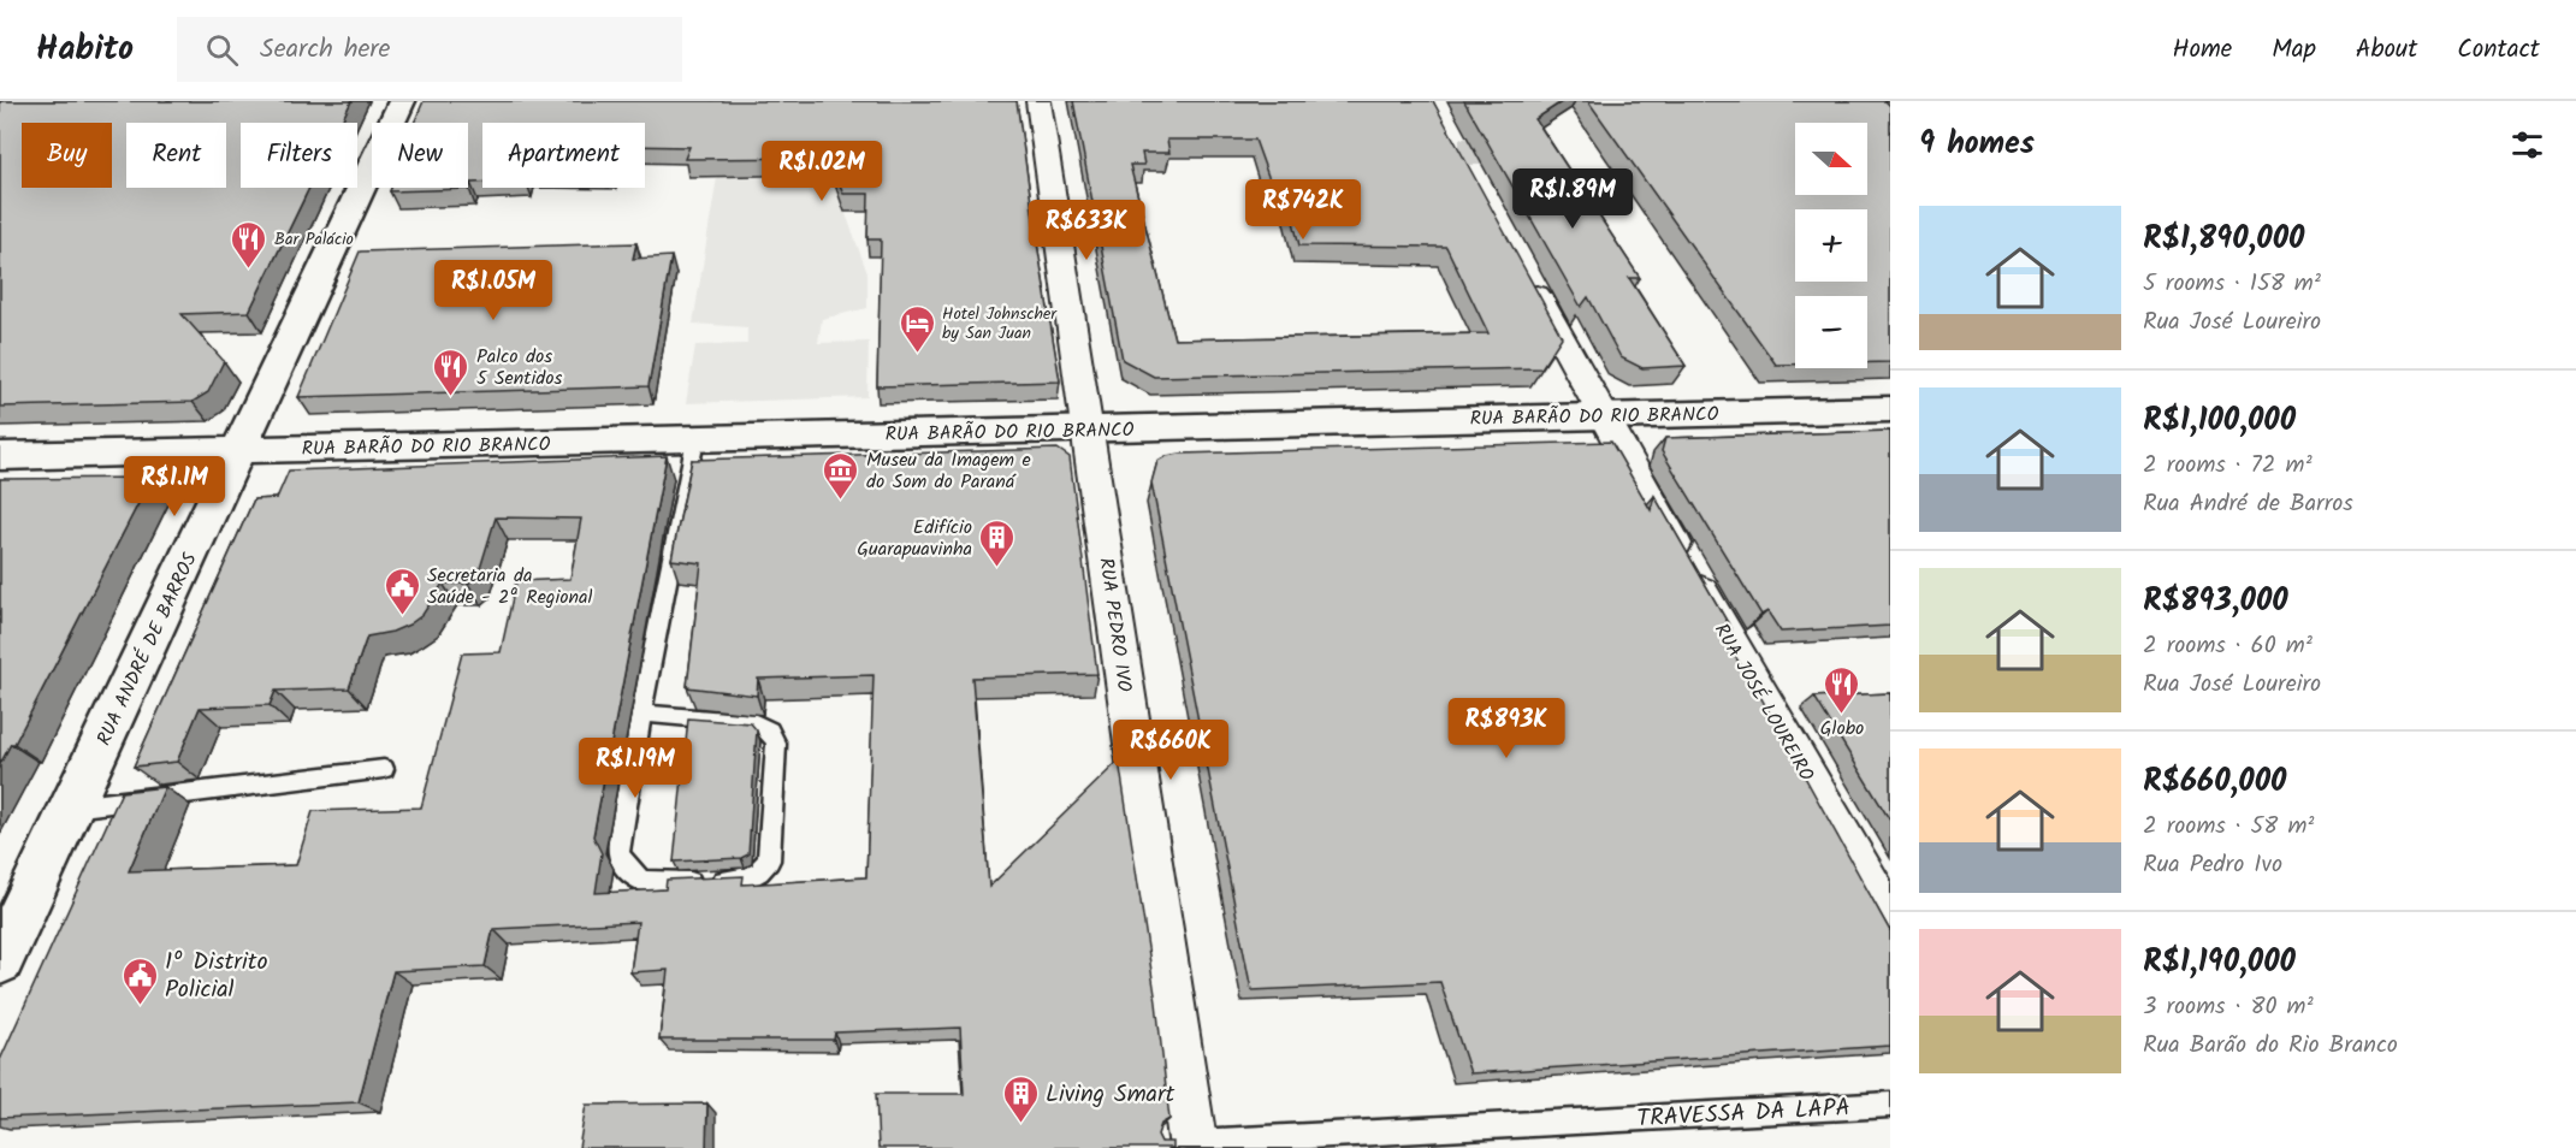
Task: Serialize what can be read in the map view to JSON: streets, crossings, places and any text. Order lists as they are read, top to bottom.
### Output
{
  "streets": {
    "street": [
      "RUA BARÃO DO RIO BRANCO",
      "RUA PEDRO IVO",
      "RUA ANDRÉ DE BARROS",
      "RUA JOSÉ LOUREIRO"
    ],
    "lane": ["TRAVESSA DA LAPA"]
  },
  "crossings": [
    ["RUA BARÃO DO RIO BRANCO", "RUA PEDRO IVO"],
    ["RUA BARÃO DO RIO BRANCO", "RUA ANDRÉ DE BARROS"],
    ["RUA BARÃO DO RIO BRANCO", "RUA JOSÉ LOUREIRO"],
    ["RUA PEDRO IVO", "TRAVESSA DA LAPA"]
  ],
  "places": {
    "restaurant": ["Bar Palácio", "Palco dos 5 Sentidos", "Globo"],
    "hotel": ["Hotel Johnscher by San Juan"],
    "museum": ["Museu da Imagem e do Som do Paraná"],
    "building": ["Edifício Guarapuavinha", "Living Smart"],
    "public building": ["Secretaria da Saúde - 2ª Regional", "1º Distrito Policial"]
  },
  "north": "right",
  "page": {
    "header": "Habito",
    "search": "Search here",
    "nav": [
      "Home",
      "Map",
      "About",
      "Contact"
    ],
    "heading": "9 homes",
    "map_buttons": ["+", "−"],
    "chip": [
      "Buy",
      "Rent",
      "Filters",
      "New",
      "Apartment"
    ],
    "price": [
      "R$1.02M",
      "R$1.89M",
      "R$742K",
      "R$633K",
      "R$1.05M",
      "R$1.1M",
      "R$893K",
      "R$660K",
      "R$1.19M"
    ],
    "list": [
      {
        "name": "R$1,890,000",
        "note": "5 rooms · 158 m² · Rua José Loureiro"
      },
      {
        "name": "R$1,100,000",
        "note": "2 rooms · 72 m² · Rua André de Barros"
      },
      {
        "name": "R$893,000",
        "note": "2 rooms · 60 m² · Rua José Loureiro"
      },
      {
        "name": "R$660,000",
        "note": "2 rooms · 58 m² · Rua Pedro Ivo"
      },
      {
        "name": "R$1,190,000",
        "note": "3 rooms · 80 m² · Rua Barão do Rio Branco"
      }
    ]
  }
}
